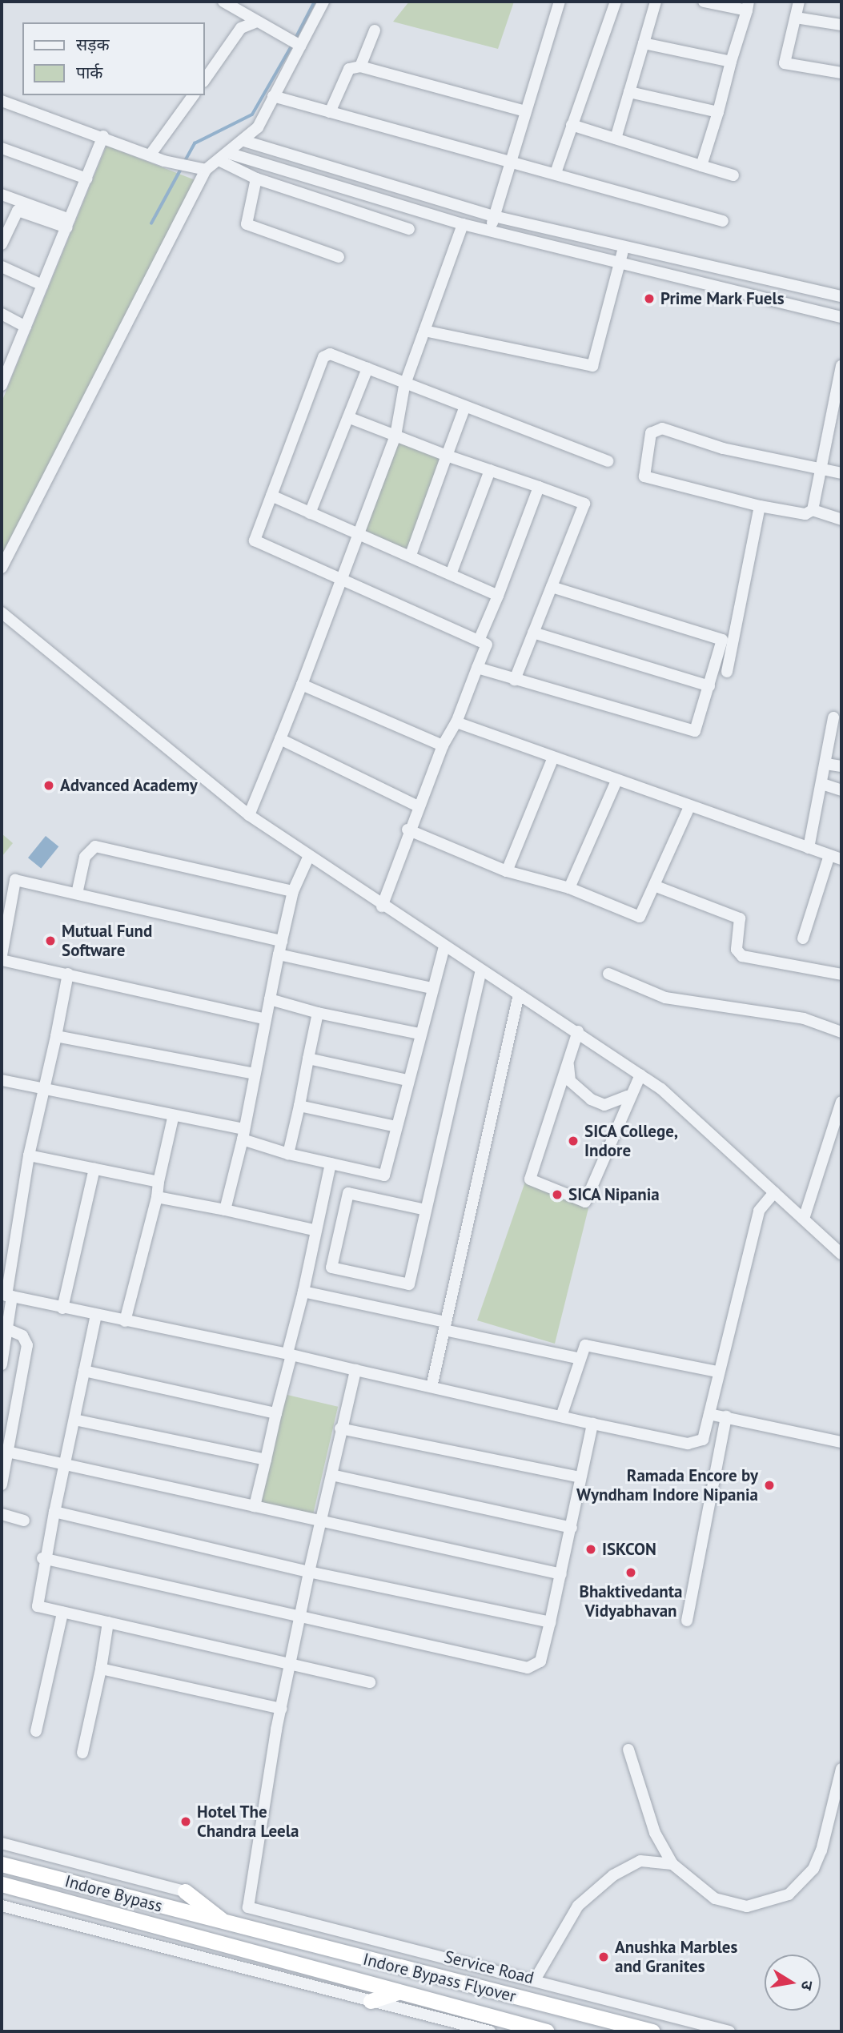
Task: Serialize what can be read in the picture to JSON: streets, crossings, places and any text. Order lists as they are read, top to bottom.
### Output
{
  "streets": {
    "highway": ["Indore Bypass", "Indore Bypass Flyover"],
    "street": ["Service Road"]
  },
  "crossings": [
    ["Indore Bypass", "Indore Bypass Flyover"]
  ],
  "places": [
    "Prime Mark Fuels",
    "Advanced Academy",
    "Mutual Fund Software",
    "SICA College, Indore",
    "SICA Nipania",
    "Ramada Encore by Wyndham Indore Nipania",
    "ISKCON",
    "Bhaktivedanta Vidyabhavan",
    "Hotel The Chandra Leela",
    "Anushka Marbles and Granites"
  ],
  "legend": ["सड़क", "पार्क"],
  "north": "right"
}
